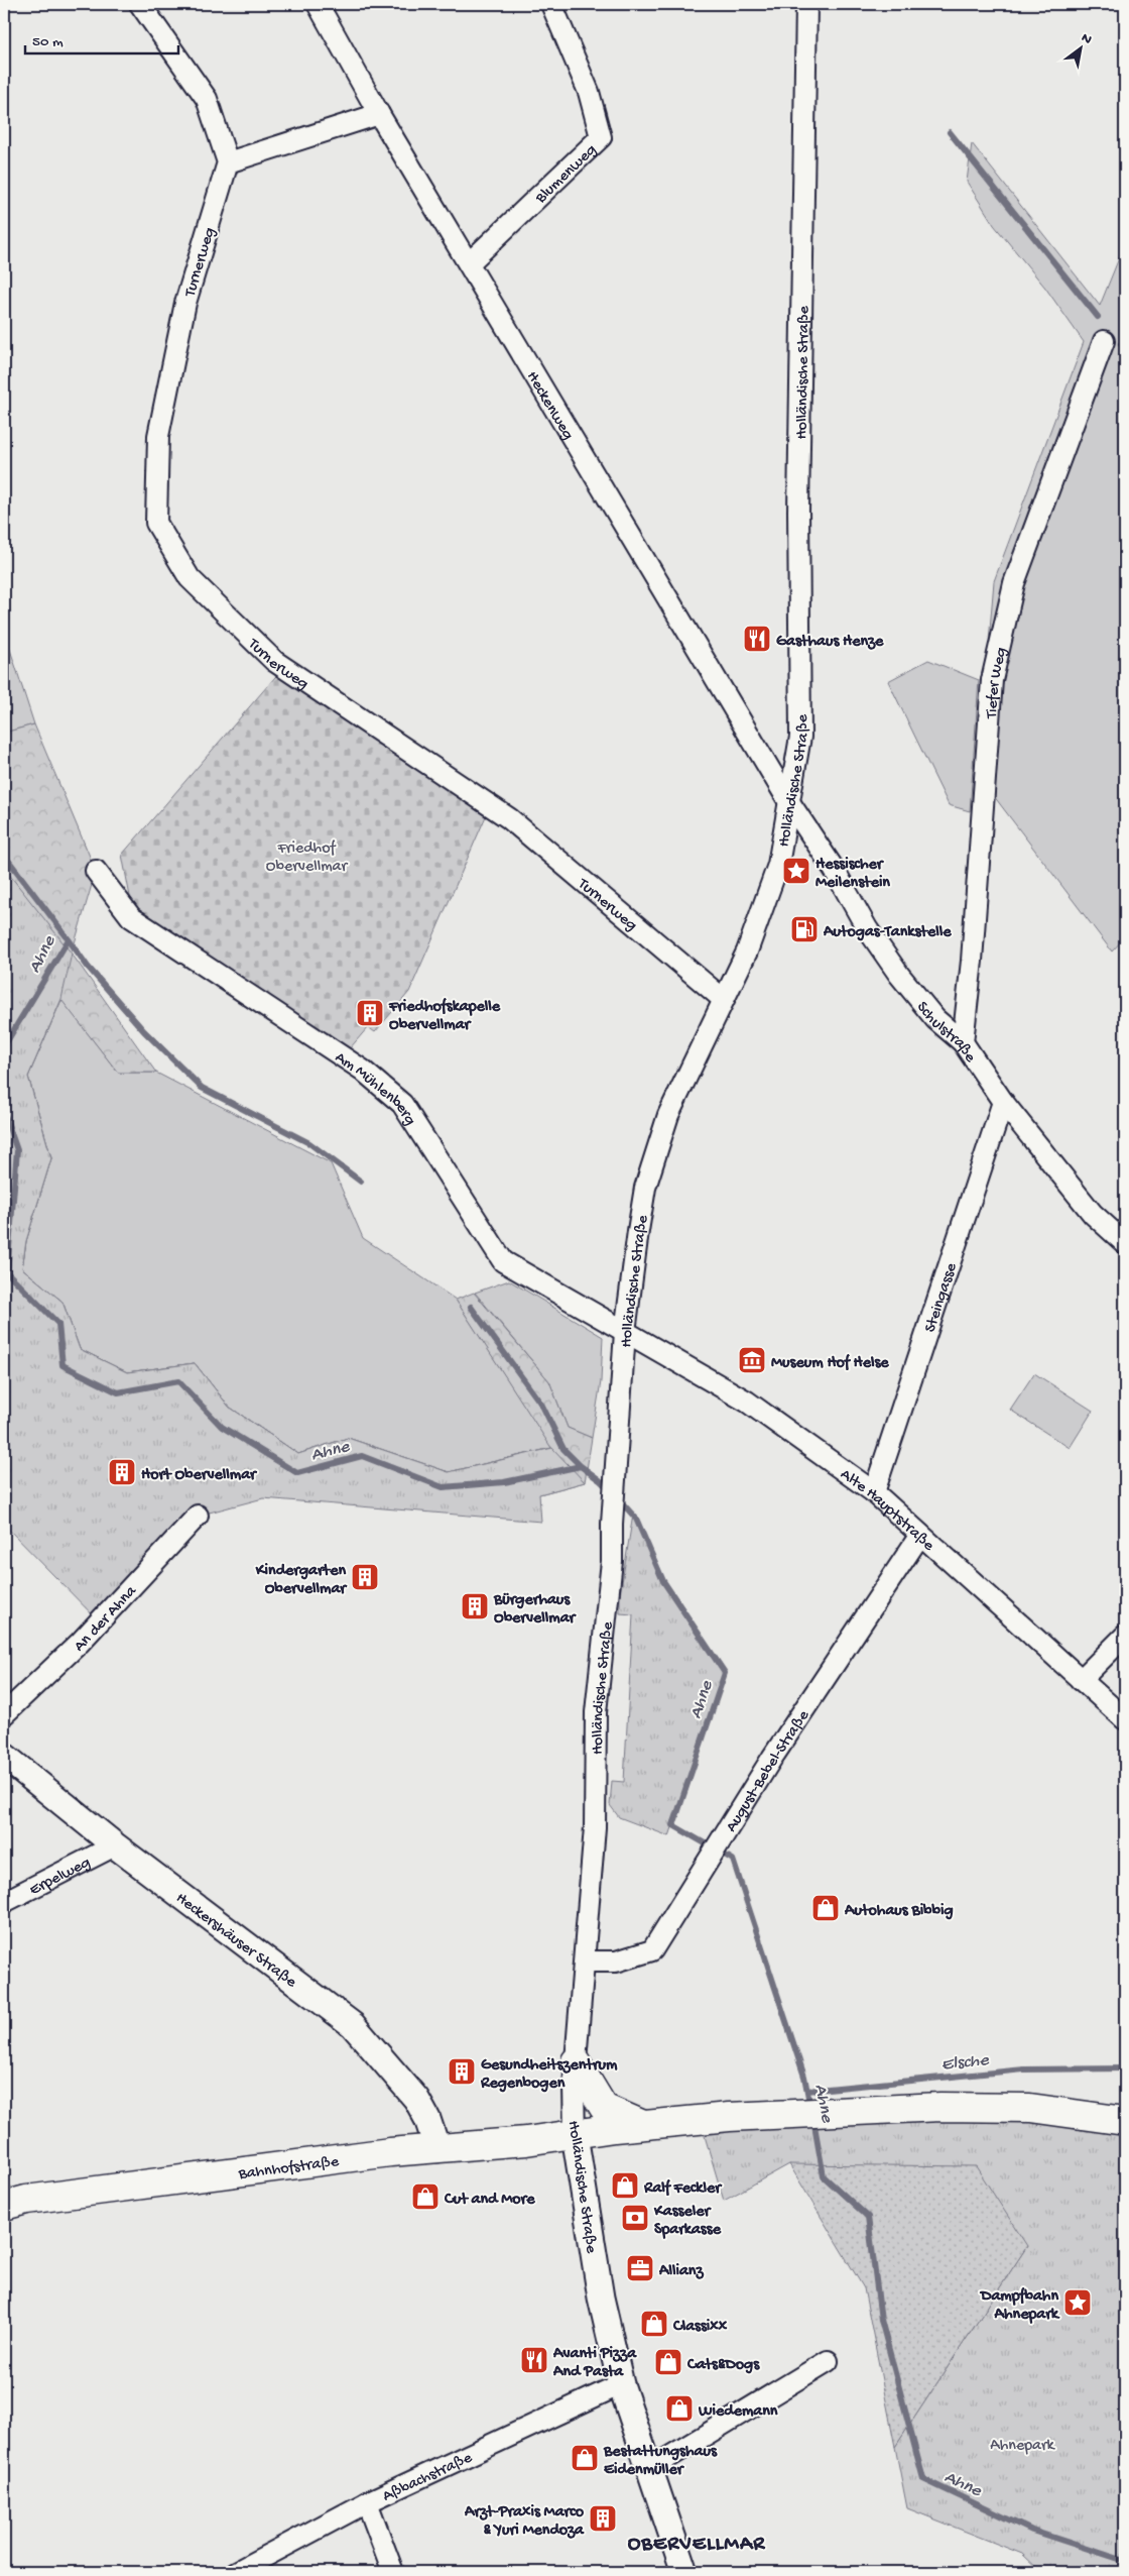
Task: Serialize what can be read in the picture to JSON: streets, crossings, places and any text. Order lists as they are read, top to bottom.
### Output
{
  "streets": {
    "main road": ["Bahnhofstraße"],
    "street": [
      "Blumenweg",
      "Turnerweg",
      "Holländische Straße",
      "Heckenweg",
      "Tiefer Weg",
      "Schulstraße",
      "Am Mühlenberg",
      "Steingasse",
      "Alte Hauptstraße",
      "An der Ahna",
      "August-Bebel-Straße",
      "Erpelweg",
      "Heckershäuser Straße",
      "Aßbachstraße"
    ]
  },
  "crossings": [
    ["Blumenweg", "Heckenweg"],
    ["Turnerweg", "Holländische Straße"],
    ["Holländische Straße", "Heckenweg"],
    ["Holländische Straße", "Schulstraße"],
    ["Holländische Straße", "Am Mühlenberg"],
    ["Holländische Straße", "Alte Hauptstraße"],
    ["Holländische Straße", "August-Bebel-Straße"],
    ["Holländische Straße", "Bahnhofstraße"],
    ["Holländische Straße", "Aßbachstraße"],
    ["Heckenweg", "Schulstraße"],
    ["Tiefer Weg", "Schulstraße"],
    ["Schulstraße", "Steingasse"],
    ["Am Mühlenberg", "Alte Hauptstraße"],
    ["Steingasse", "Alte Hauptstraße"],
    ["Alte Hauptstraße", "August-Bebel-Straße"],
    ["Erpelweg", "Heckershäuser Straße"],
    ["Heckershäuser Straße", "Bahnhofstraße"]
  ],
  "districts": ["OBERVELLMAR"],
  "water": ["Ahne", "Elsche"],
  "parks": ["Friedhof Obervellmar", "Ahnepark"],
  "places": {
    "restaurant": ["Gasthaus Henze", "Avanti Pizza And Pasta"],
    "place": ["Hessischer Meilenstein", "Dampfbahn Ahnepark"],
    "fuel station": ["Autogas-Tankstelle"],
    "building": [
      "Friedhofskapelle Obervellmar",
      "Hort Obervellmar",
      "Kindergarten Obervellmar",
      "Bürgerhaus Obervellmar",
      "Gesundheitszentrum Regenbogen",
      "Arzt-Praxis Marco & Yuri Mendoza"
    ],
    "museum": ["Museum Hof Helse"],
    "shop": [
      "Autohaus Bibbig",
      "Ralf Feckler",
      "Cut and More",
      "Classixx",
      "Cats&Dogs",
      "Wiedemann",
      "Bestattungshaus Eidenmüller"
    ],
    "bank": ["Kasseler Sparkasse"],
    "office": ["Allianz"]
  },
  "scale_bar": "50 m",
  "north": "top right"
}
